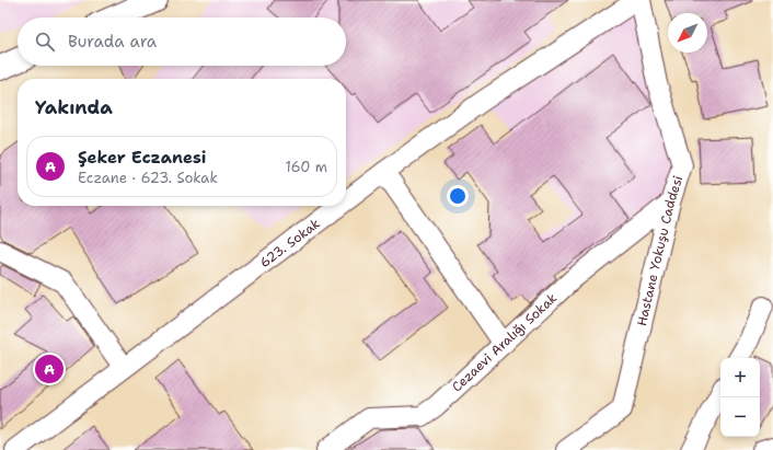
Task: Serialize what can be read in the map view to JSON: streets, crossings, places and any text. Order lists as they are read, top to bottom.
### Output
{
  "streets": {
    "street": ["623. Sokak", "Hastane Yokuşu Caddesi", "Cezaevi Aralığı Sokak"]
  },
  "crossings": [
    ["Hastane Yokuşu Caddesi", "Cezaevi Aralığı Sokak"]
  ],
  "north": "bottom left",
  "page": {
    "search": "Burada ara",
    "heading": "Yakında",
    "list": [
      {
        "mark": "A",
        "name": "Şeker Eczanesi",
        "note": "Eczane · 623. Sokak",
        "value": "160 m"
      }
    ],
    "pins": "A",
    "map_buttons": ["+", "−"]
  }
}
